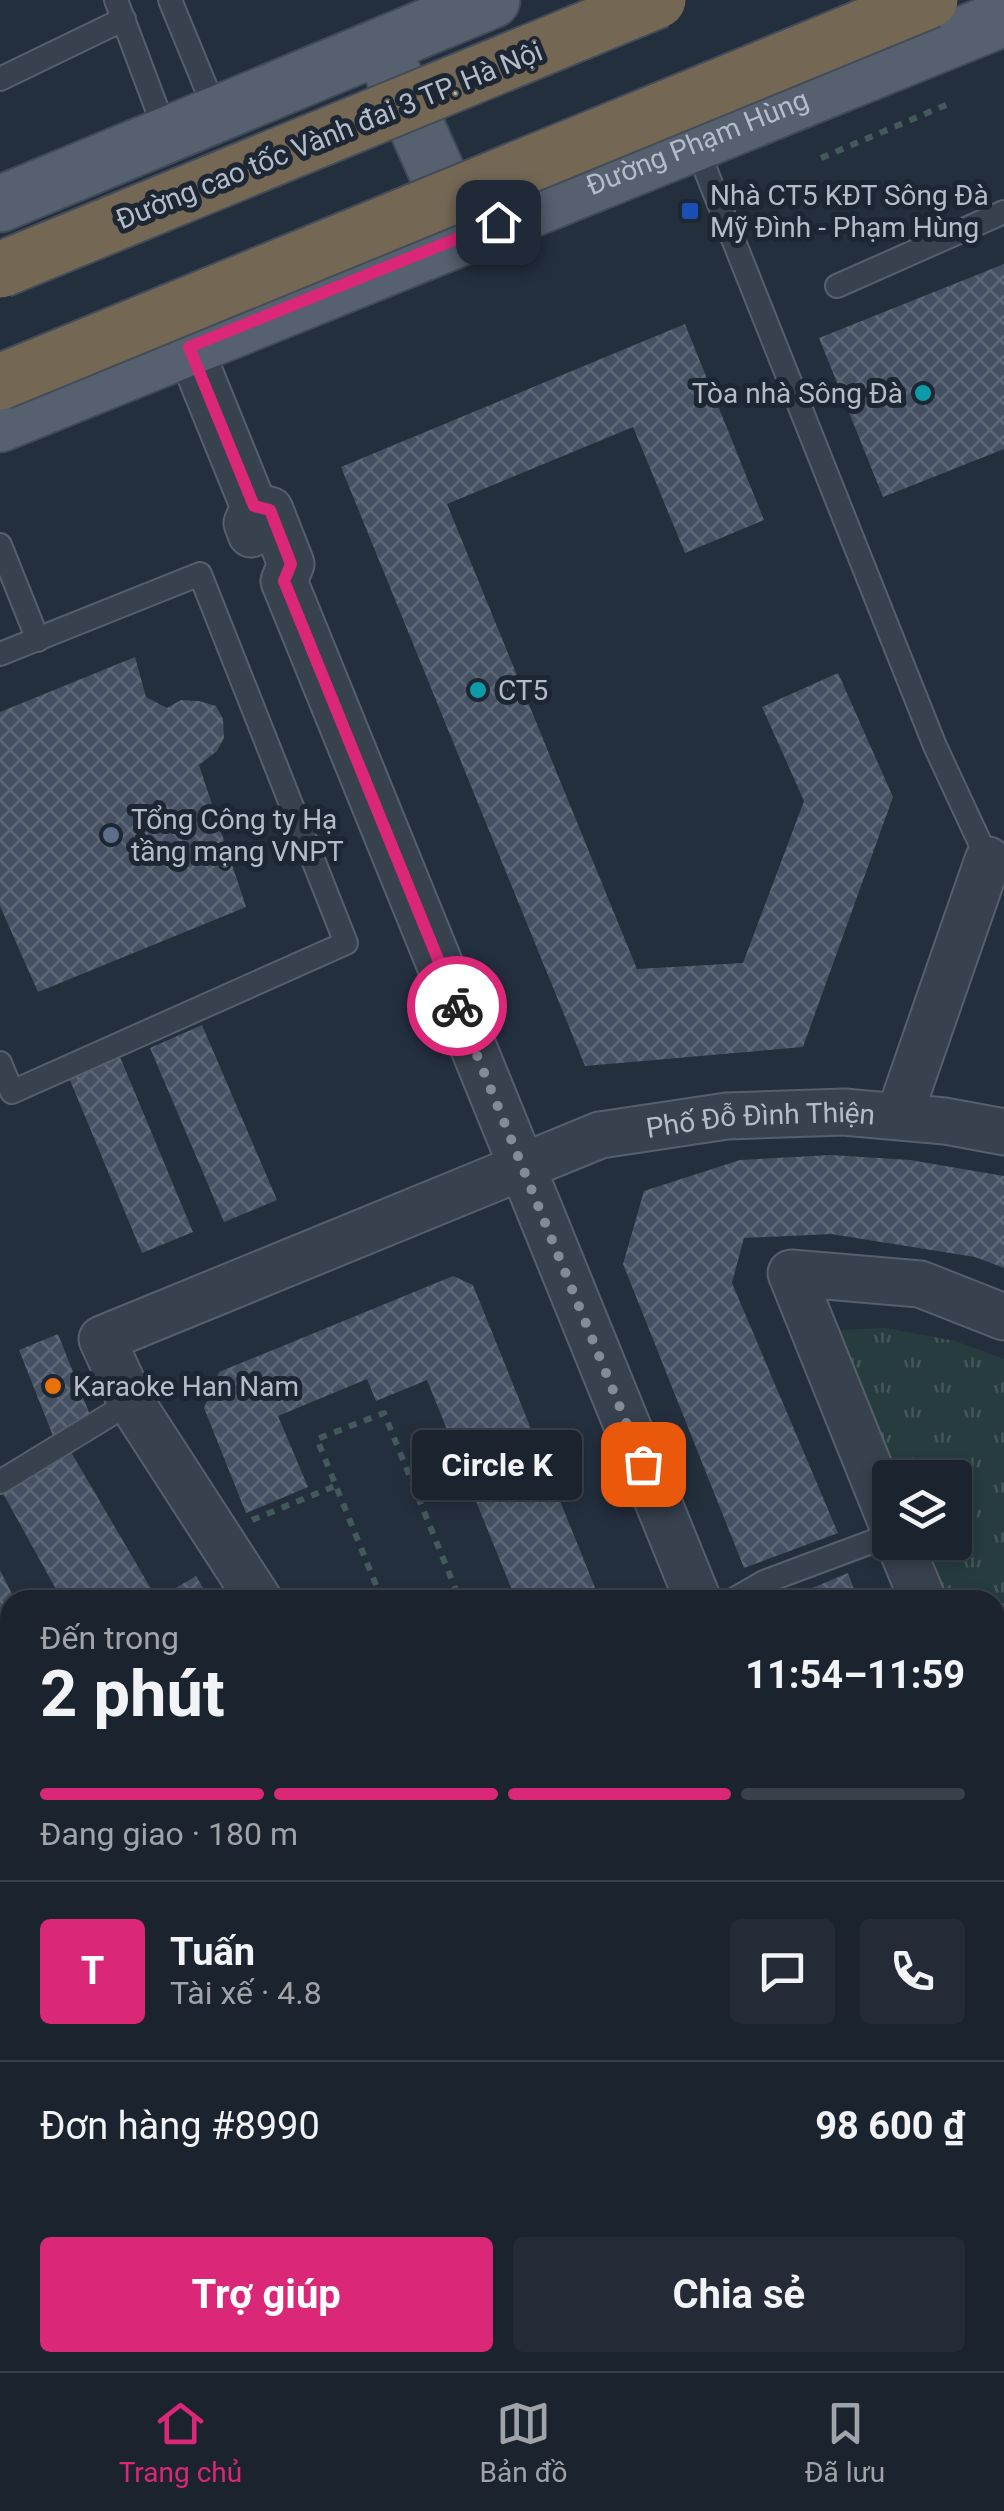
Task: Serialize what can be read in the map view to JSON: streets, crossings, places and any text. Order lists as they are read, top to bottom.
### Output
{
  "streets": {
    "highway": ["Đường cao tốc Vành đai 3 TP. Hà Nội"],
    "main road": ["Đường Phạm Hùng"],
    "street": ["Phố Đỗ Đình Thiện"]
  },
  "places": {
    "transit": ["Nhà CT5 KĐT Sông Đà Mỹ Đình - Phạm Hùng"],
    "other": [
      "Tòa nhà Sông Đà",
      "CT5",
      "Tổng Công ty Hạ tầng mạng VNPT",
      "Karaoke Han Nam",
      "Circle K"
    ]
  },
  "page": {
    "bubble": "Circle K",
    "heading": ["2 phút", "Đến trong", "11:54–11:59"],
    "panel": [
      "Tuấn",
      "Tài xế · 4.8",
      "Đơn hàng #8990",
      "98 600 ₫"
    ],
    "bar": "Đang giao · 180 m",
    "round": "T",
    "buttons": ["Trợ giúp", "Chia sẻ"],
    "tabs": ["Trang chủ", "Bản đồ", "Đã lưu"]
  }
}
